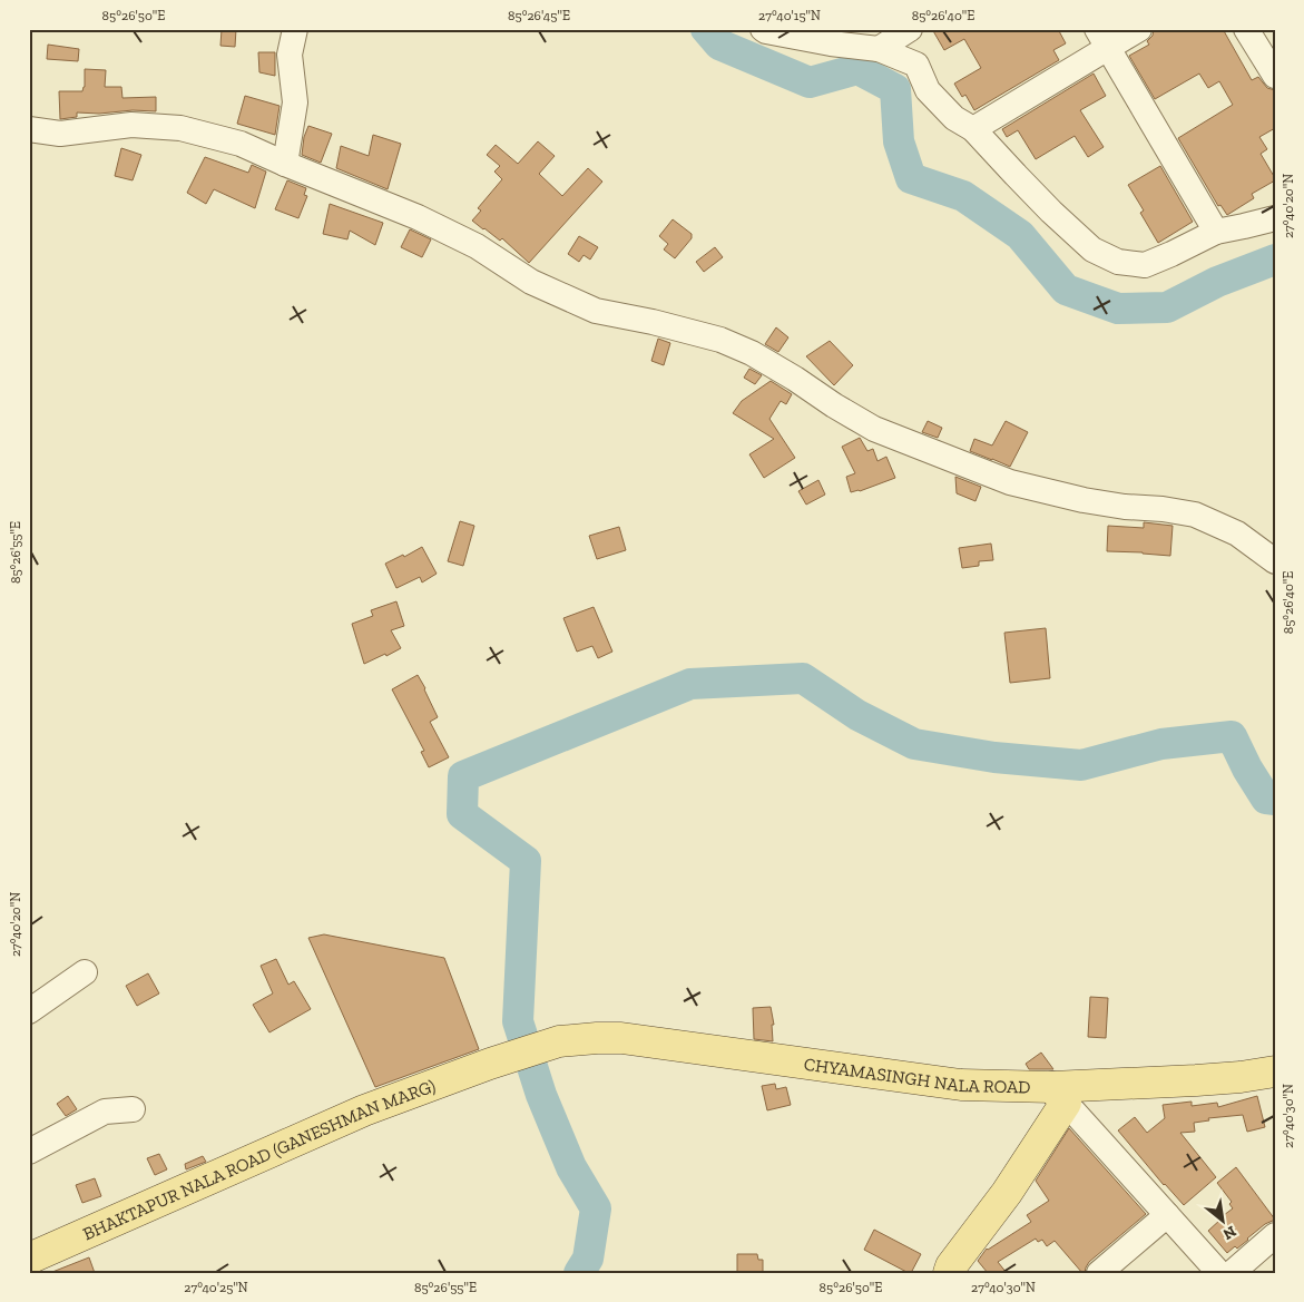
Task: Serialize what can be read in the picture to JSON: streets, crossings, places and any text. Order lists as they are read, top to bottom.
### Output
{
  "streets": {
    "main road": ["CHYAMASINGH NALA ROAD", "BHAKTAPUR NALA ROAD (GANESHMAN MARG)"]
  },
  "crossings": [
    ["CHYAMASINGH NALA ROAD", "BHAKTAPUR NALA ROAD (GANESHMAN MARG)"]
  ],
  "north": "bottom right",
  "coordinates": [
    "85°26'50\"E",
    "85°26'45\"E",
    "27°40'15\"N",
    "85°26'40\"E",
    "27°40'20\"N",
    "85°26'55\"E",
    "27°40'30\"N",
    "27°40'25\"N"
  ]
}
